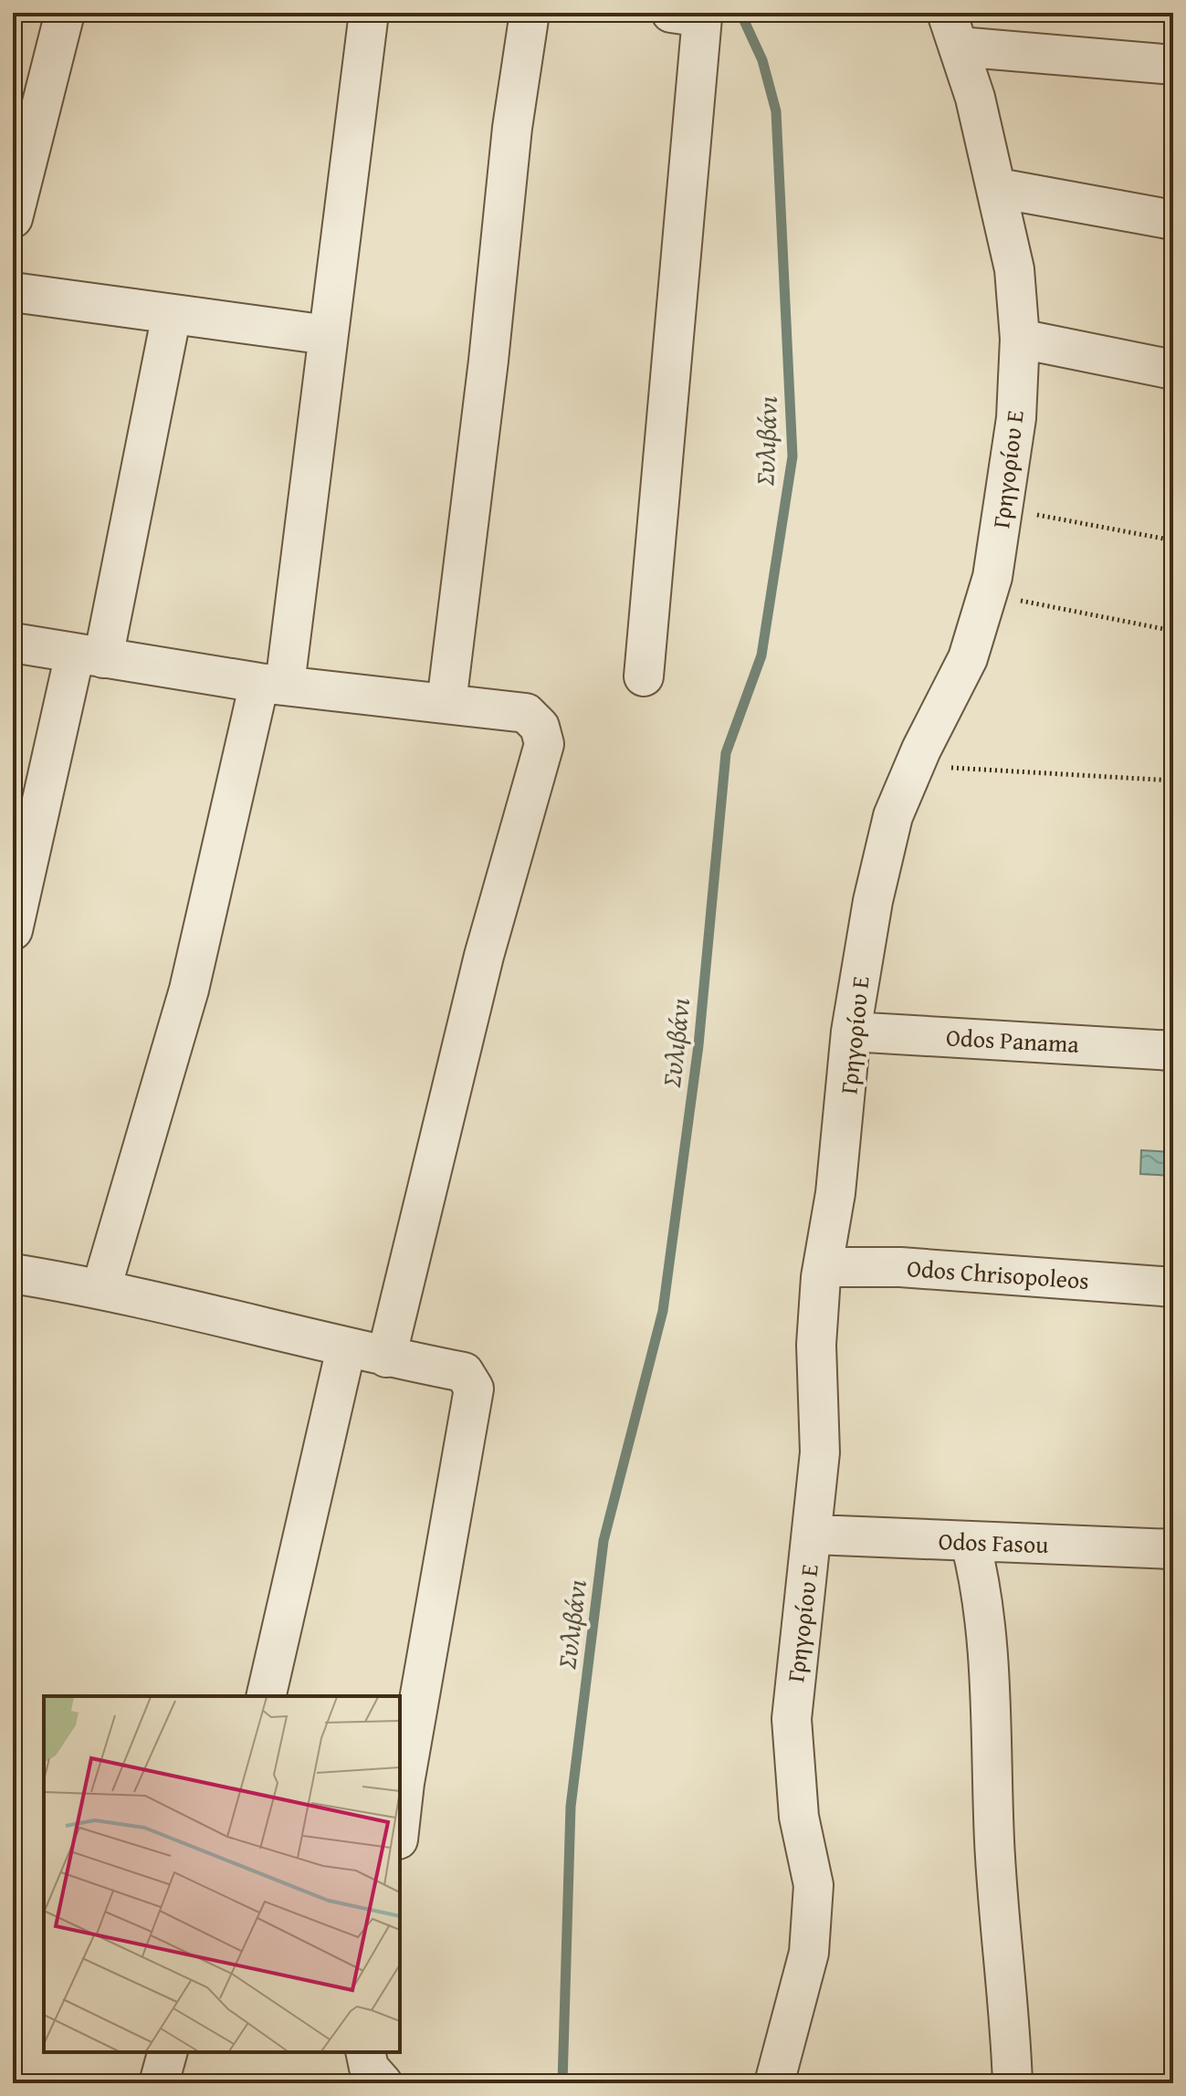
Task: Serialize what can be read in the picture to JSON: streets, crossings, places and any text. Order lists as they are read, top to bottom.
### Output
{
  "streets": {
    "street": [
      "Γρηγορίου Ε",
      "Odos Panama",
      "Odos Chrisopoleos",
      "Odos Fasou"
    ]
  },
  "crossings": [
    ["Γρηγορίου Ε", "Odos Panama"],
    ["Γρηγορίου Ε", "Odos Chrisopoleos"],
    ["Γρηγορίου Ε", "Odos Fasou"]
  ],
  "water": ["Συλιβάνι"]
}
